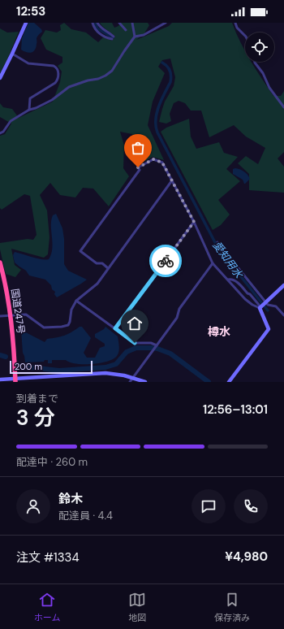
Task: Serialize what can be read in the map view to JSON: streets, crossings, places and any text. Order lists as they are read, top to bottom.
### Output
{
  "streets": {
    "highway": ["国道247号"]
  },
  "districts": ["樽水"],
  "water": ["愛知用水"],
  "scale_bar": "200 m",
  "page": {
    "status": "12:53",
    "scale": "200 m",
    "heading": ["3 分", "到着まで", "12:56–13:01"],
    "panel": [
      "鈴木",
      "配達員 · 4.4",
      "注文 #1334",
      "¥4,980"
    ],
    "bar": "配達中 · 260 m",
    "tabs": ["ホーム", "地図", "保存済み"]
  }
}
